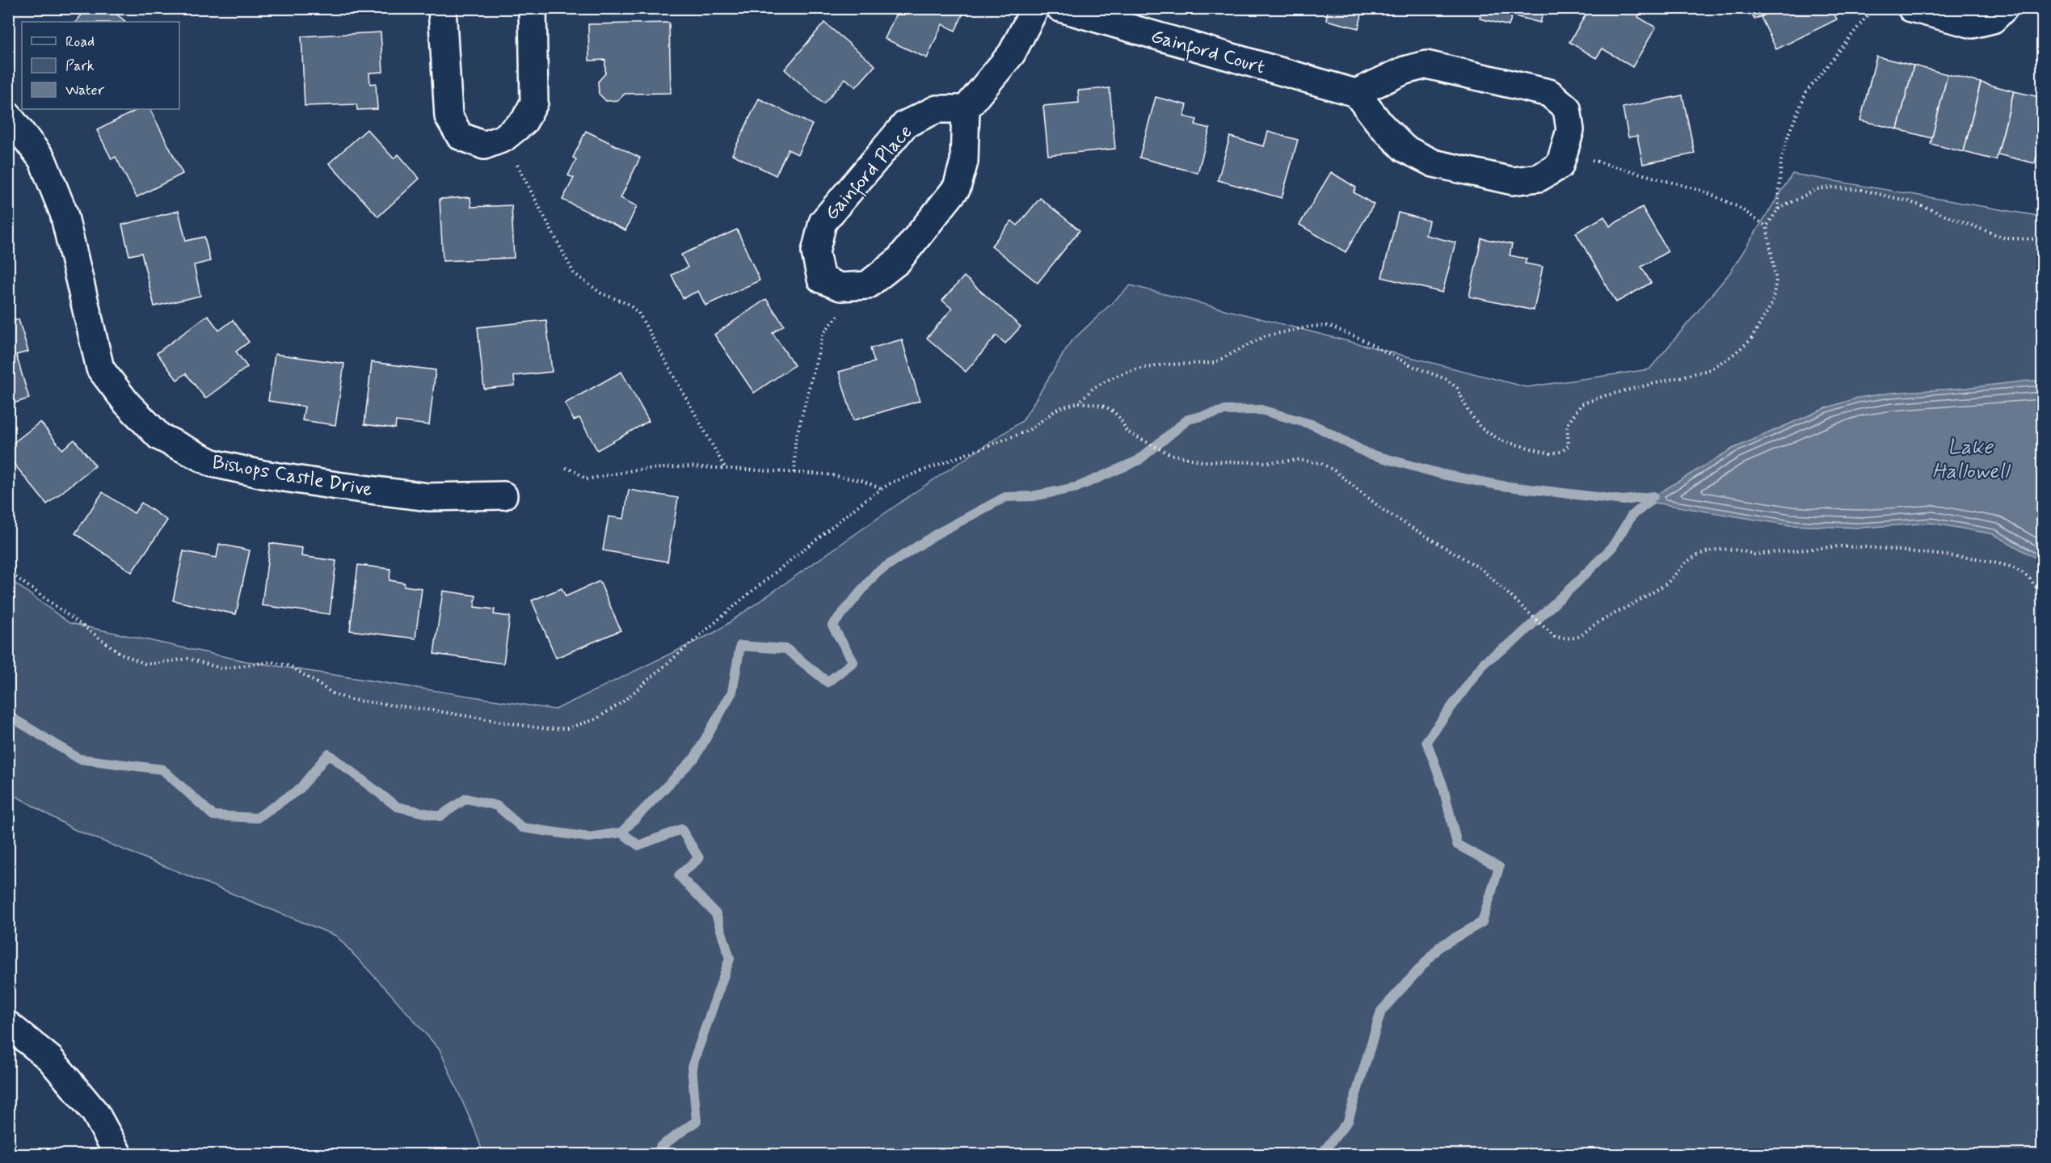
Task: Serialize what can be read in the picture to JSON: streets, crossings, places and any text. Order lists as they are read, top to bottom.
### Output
{
  "streets": {
    "street": ["Gainford Court", "Gainford Place", "Bishops Castle Drive"]
  },
  "water": ["Lake Hallowell"],
  "legend": ["Road", "Park", "Water"]
}
